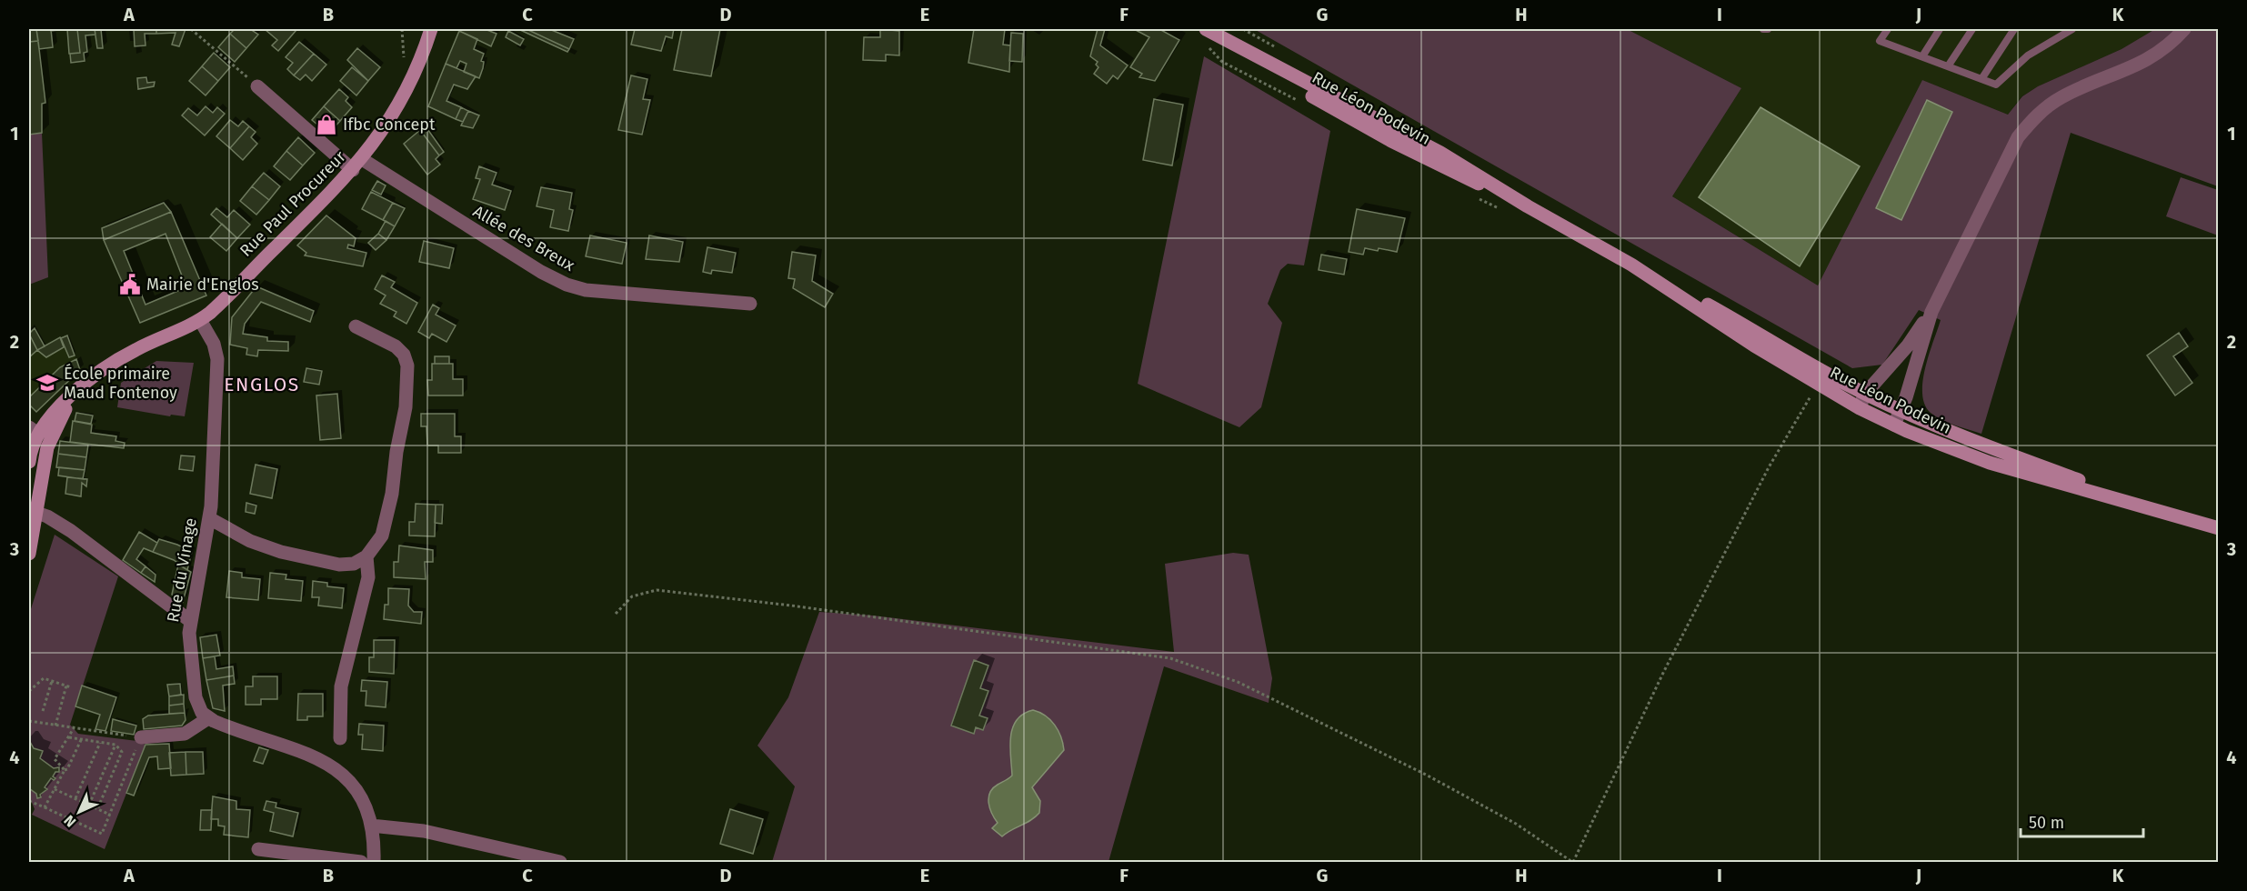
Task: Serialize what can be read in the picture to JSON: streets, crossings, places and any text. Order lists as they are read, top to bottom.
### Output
{
  "streets": {
    "main road": ["Rue Léon Podevin", "Rue Paul Procureur"],
    "street": ["Allée des Breux", "Rue du Vinage"]
  },
  "crossings": [
    ["Rue Paul Procureur", "Allée des Breux"],
    ["Rue Paul Procureur", "Rue du Vinage"]
  ],
  "districts": ["ENGLOS"],
  "places": {
    "shop": ["Ifbc Concept"],
    "public building": ["Mairie d'Englos"],
    "school or university": ["École primaire Maud Fontenoy"]
  },
  "scale_bar": "50 m",
  "north": "bottom left",
  "grid": {
    "columns": [
      "A",
      "B",
      "C",
      "D",
      "E",
      "F",
      "G",
      "H",
      "I",
      "J",
      "K"
    ],
    "rows": [
      "1",
      "2",
      "3",
      "4"
    ]
  }
}
